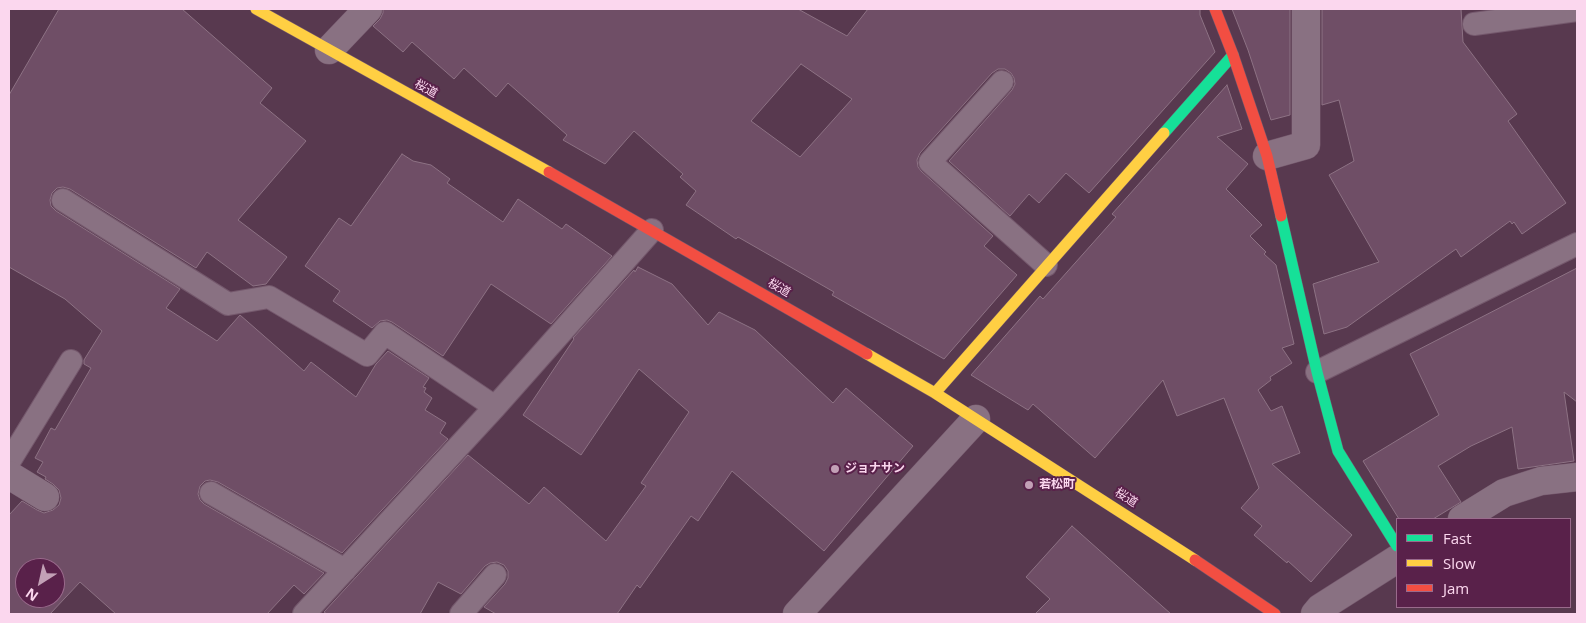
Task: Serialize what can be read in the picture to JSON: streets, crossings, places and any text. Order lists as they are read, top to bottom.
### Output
{
  "streets": {
    "street": ["桜道"]
  },
  "places": ["ジョナサン", "若松町"],
  "legend": ["Fast", "Slow", "Jam"],
  "north": "bottom left"
}
